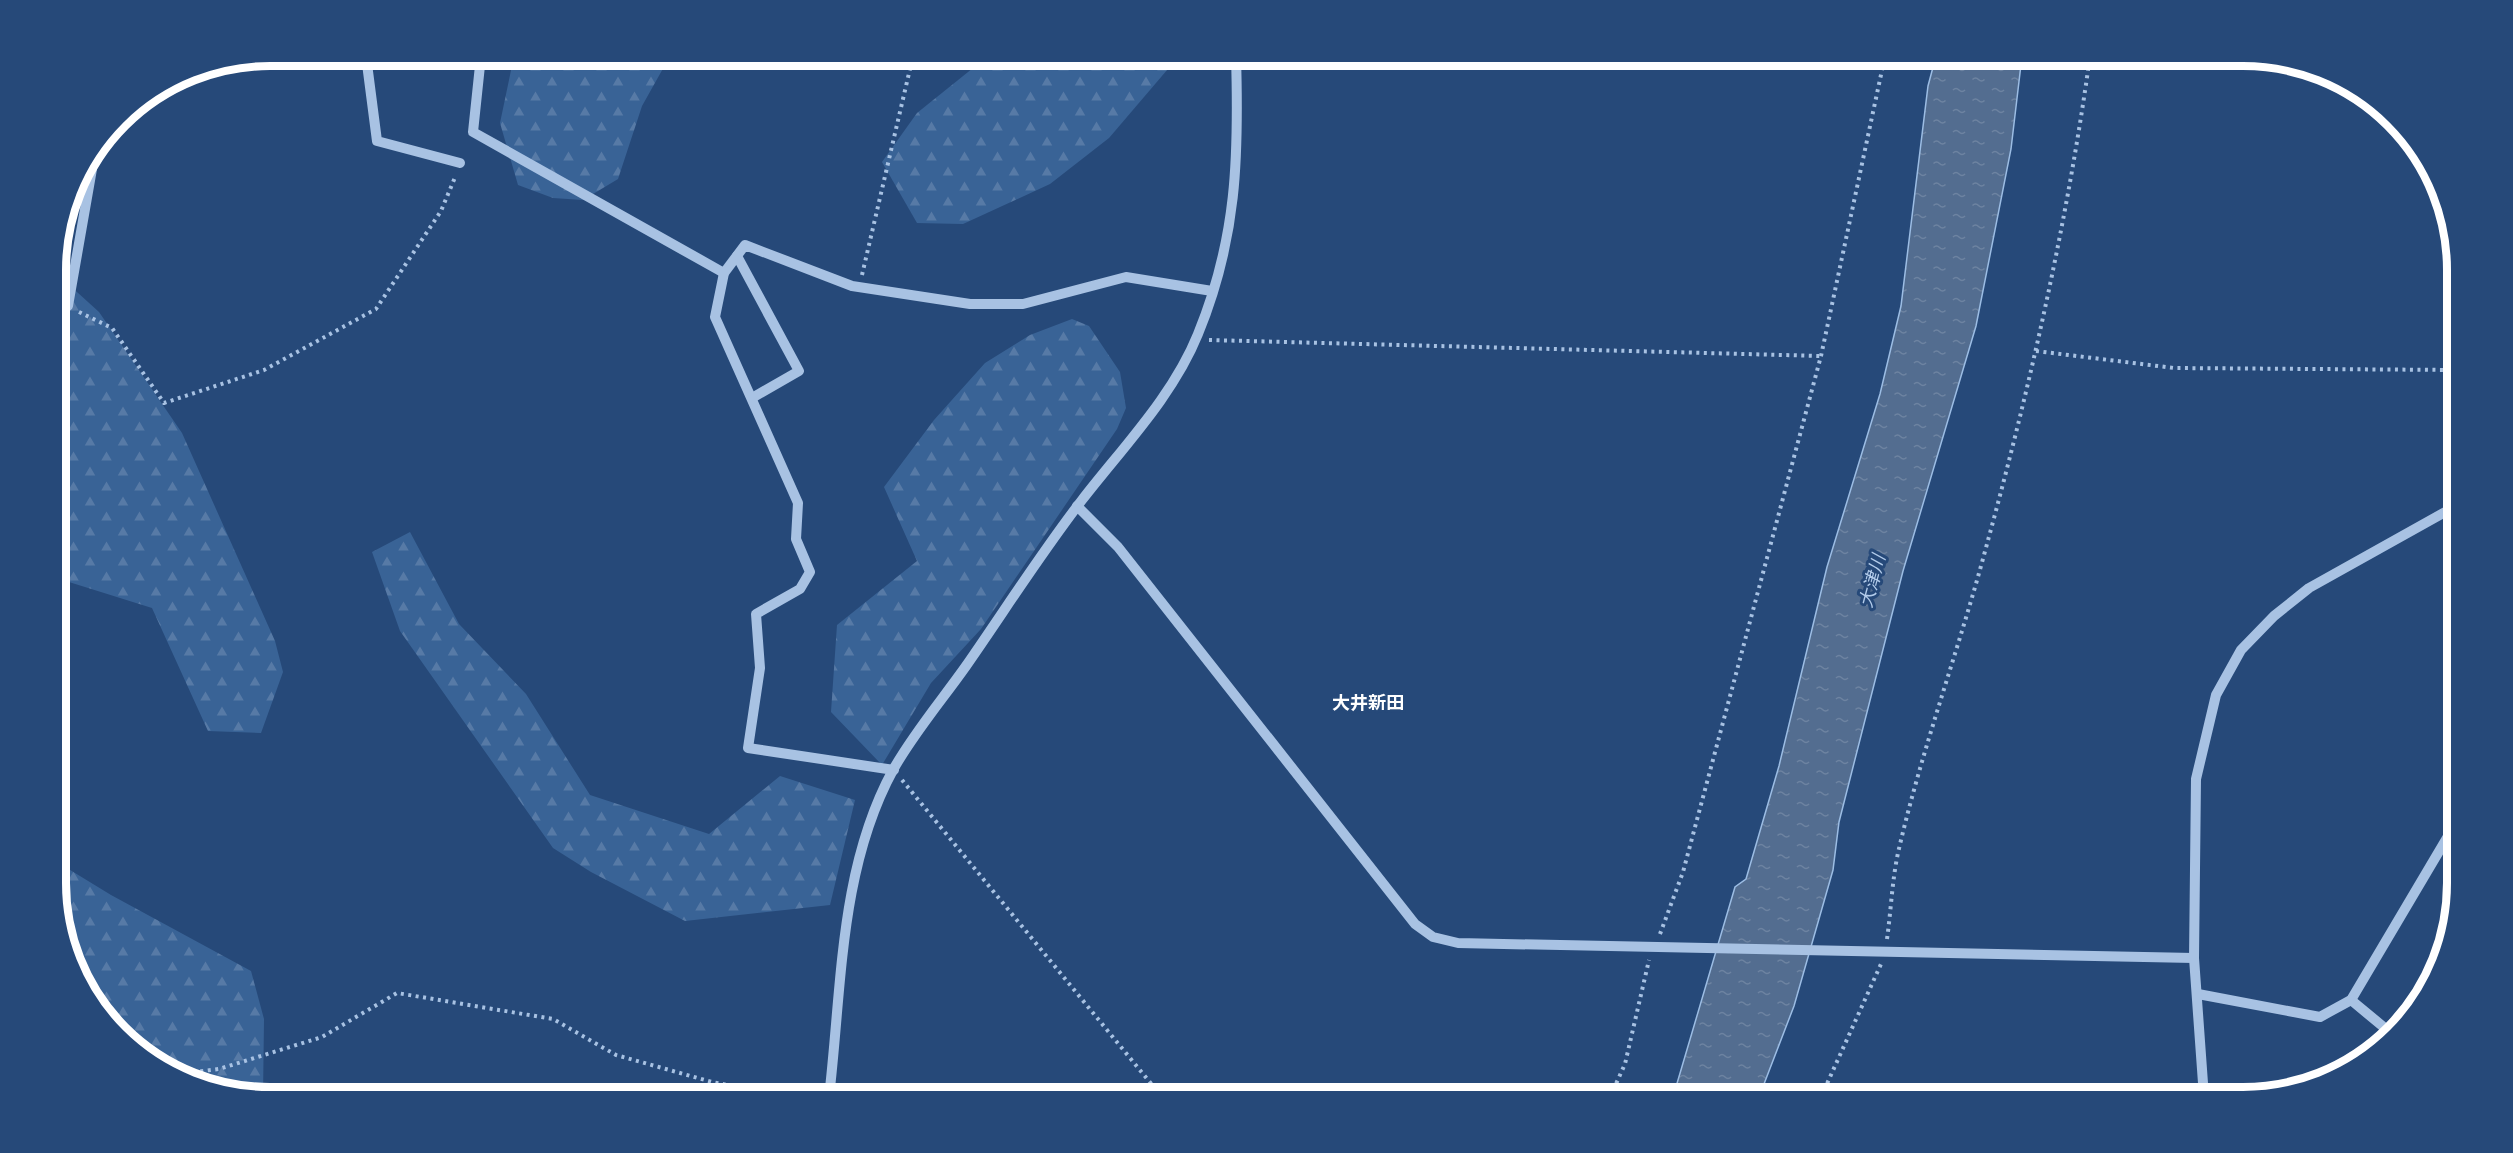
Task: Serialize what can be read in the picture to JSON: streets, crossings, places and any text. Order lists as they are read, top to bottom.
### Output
{
  "districts": ["大井新田"],
  "water": ["大津川"]
}
